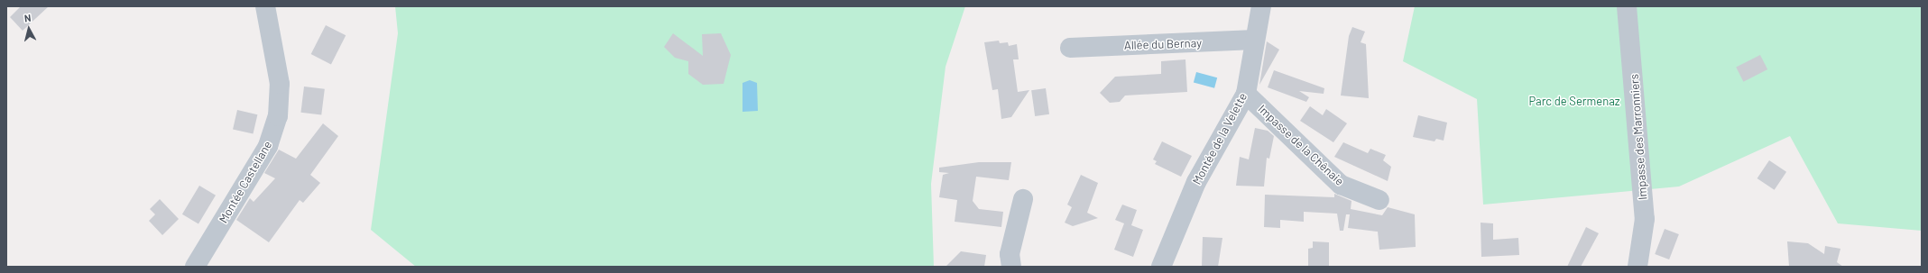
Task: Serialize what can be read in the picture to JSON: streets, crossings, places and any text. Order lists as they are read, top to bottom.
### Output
{
  "streets": {
    "street": [
      "Allée du Bernay",
      "Impasse des Marronniers",
      "Montée de la Velette",
      "Impasse de la Chênaie",
      "Montée Castellane"
    ]
  },
  "crossings": [
    ["Allée du Bernay", "Montée de la Velette"],
    ["Montée de la Velette", "Impasse de la Chênaie"]
  ],
  "parks": ["Parc de Sermenaz"],
  "north": "top"
}
